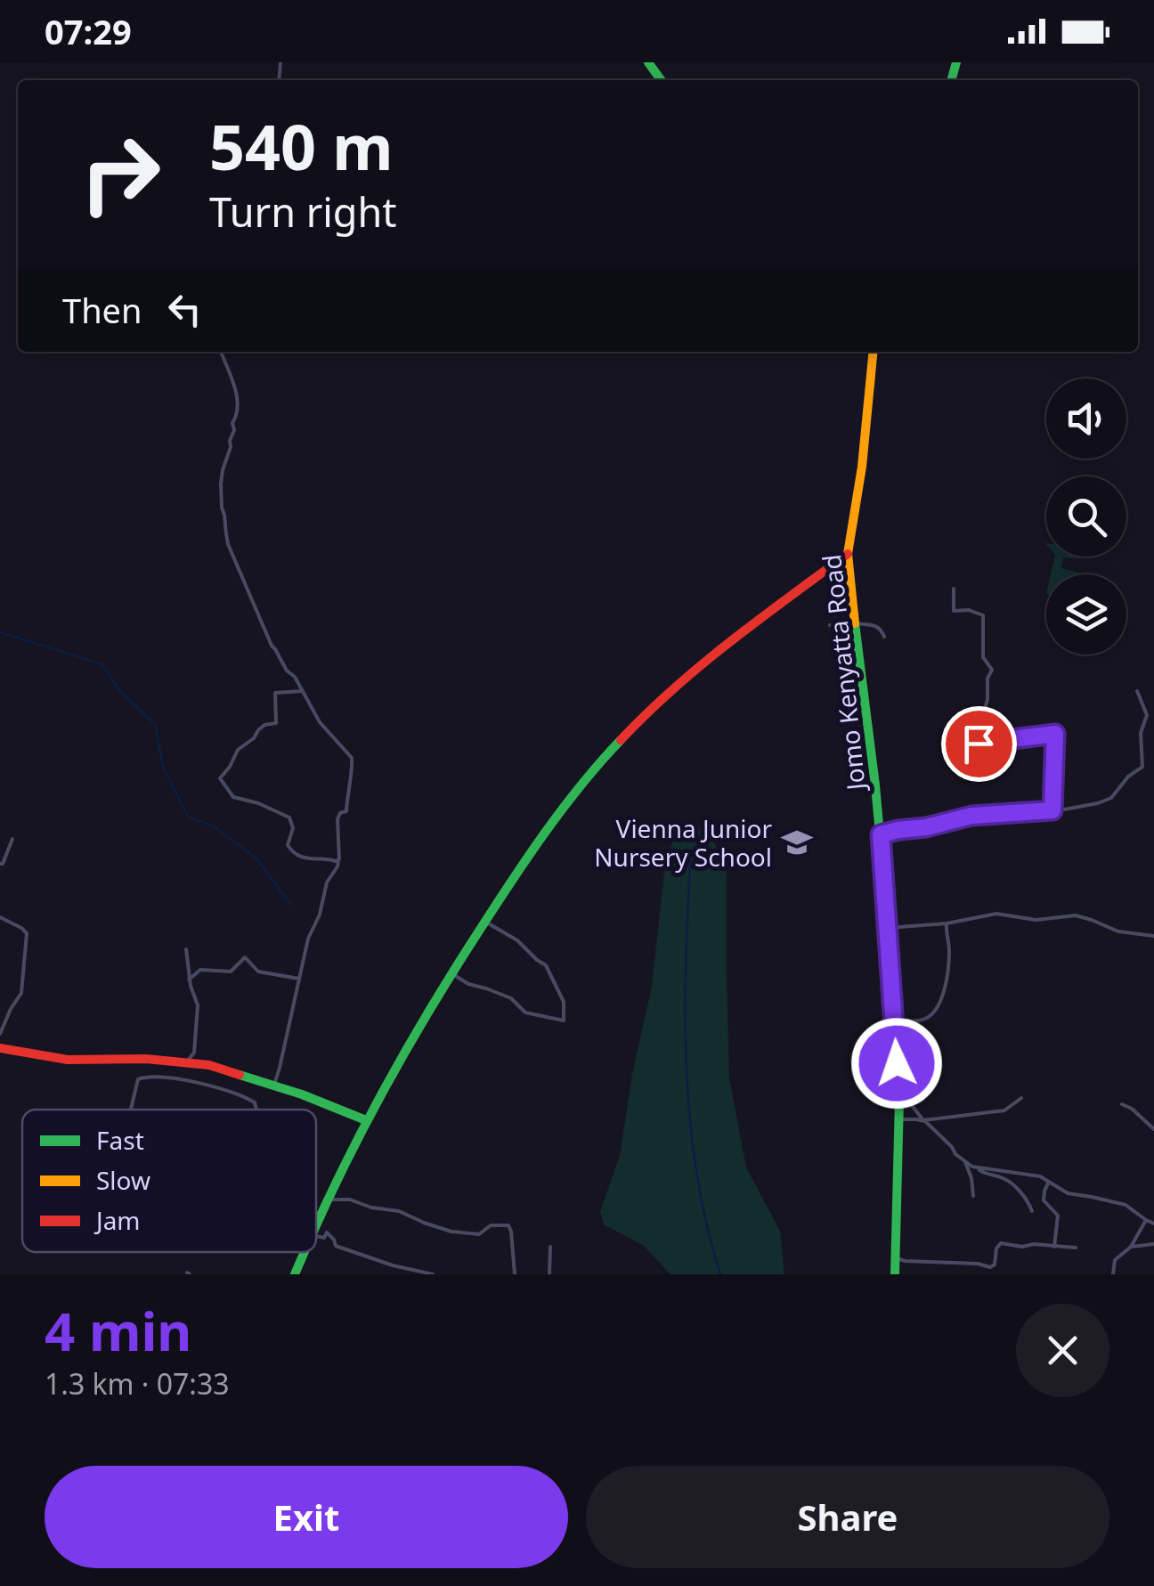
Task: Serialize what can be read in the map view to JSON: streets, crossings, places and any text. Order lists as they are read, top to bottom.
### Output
{
  "streets": {
    "street": ["Jomo Kenyatta Road"]
  },
  "places": {
    "school or university": ["Vienna Junior Nursery School"]
  },
  "legend": ["Fast", "Slow", "Jam"],
  "page": {
    "status": "07:29",
    "turn": ["540 m", "Turn right"],
    "then": "Then",
    "heading": ["4 min", "1.3 km · 07:33"],
    "buttons": ["Exit", "Share"]
  }
}
